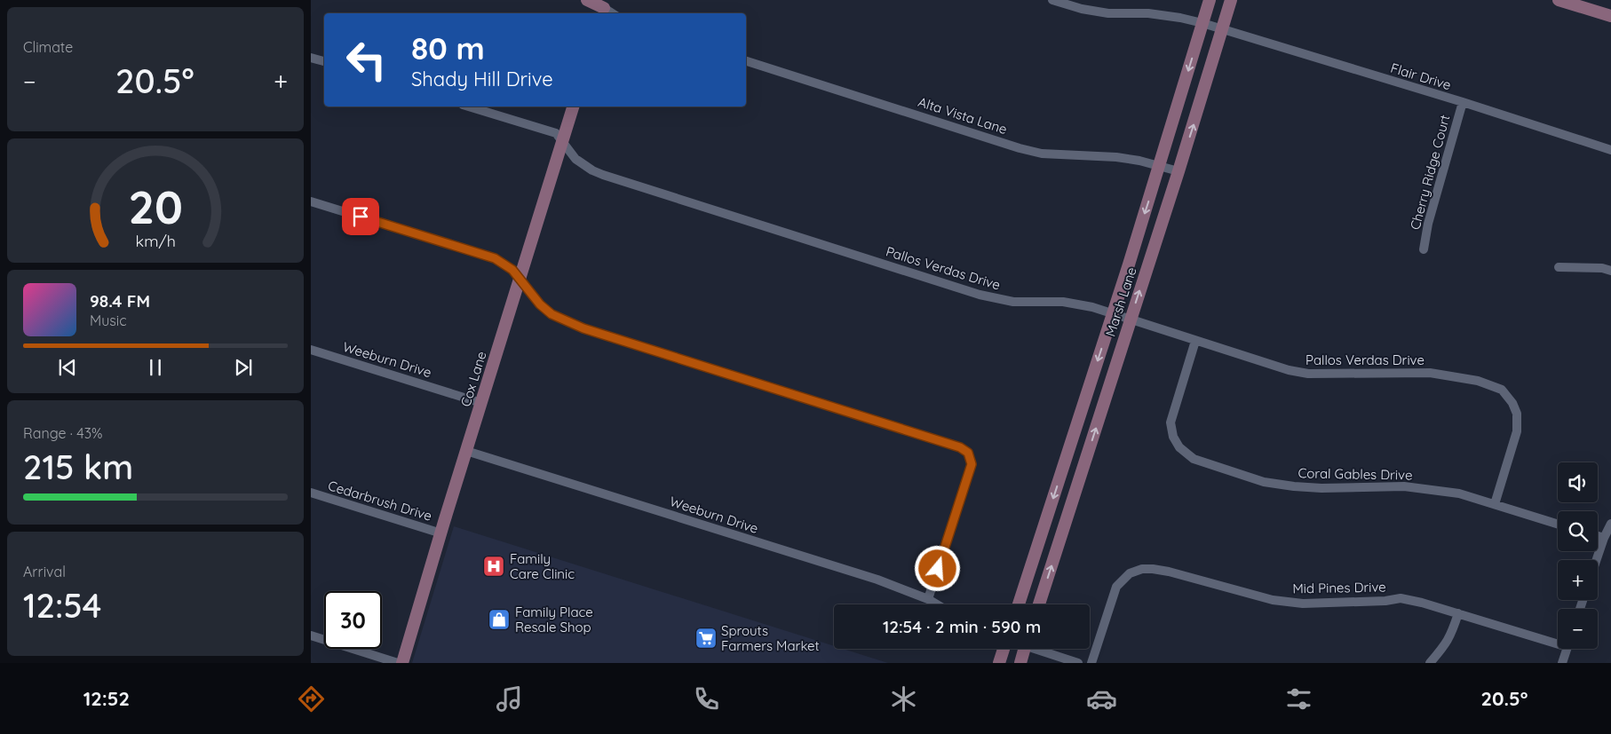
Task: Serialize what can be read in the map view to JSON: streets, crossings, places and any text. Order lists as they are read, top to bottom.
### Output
{
  "streets": {
    "main road": ["Marsh Lane", "Cox Lane"],
    "street": [
      "Flair Drive",
      "Alta Vista Lane",
      "Cherry Ridge Court",
      "Pallos Verdas Drive",
      "Weeburn Drive",
      "Coral Gables Drive",
      "Cedarbrush Drive",
      "Mid Pines Drive"
    ]
  },
  "crossings": [
    ["Flair Drive", "Cherry Ridge Court"],
    ["Flair Drive", "Marsh Lane"],
    ["Alta Vista Lane", "Marsh Lane"],
    ["Pallos Verdas Drive", "Marsh Lane"],
    ["Pallos Verdas Drive", "Cox Lane"],
    ["Pallos Verdas Drive", "Coral Gables Drive"],
    ["Weeburn Drive", "Cox Lane"],
    ["Cox Lane", "Cedarbrush Drive"]
  ],
  "places": {
    "hospital": ["Family Care Clinic"],
    "shop": ["Family Place Resale Shop"],
    "supermarket": ["Sprouts Farmers Market"]
  },
  "page": {
    "tile": [
      "Climate",
      ["Range · 43%", "215 km"],
      ["Arrival", "12:54"]
    ],
    "turn": ["80 m", "Shady Hill Drive"],
    "heat": ["−", "20.5°", "+"],
    "song": ["98.4 FM", "Music"],
    "map_buttons": ["+", "−"],
    "limit": "30",
    "trip": "12:54 · 2 min · 590 m",
    "tabs": ["12:52", "20.5°"],
    "gauge": ["20", "km/h"]
  }
}
